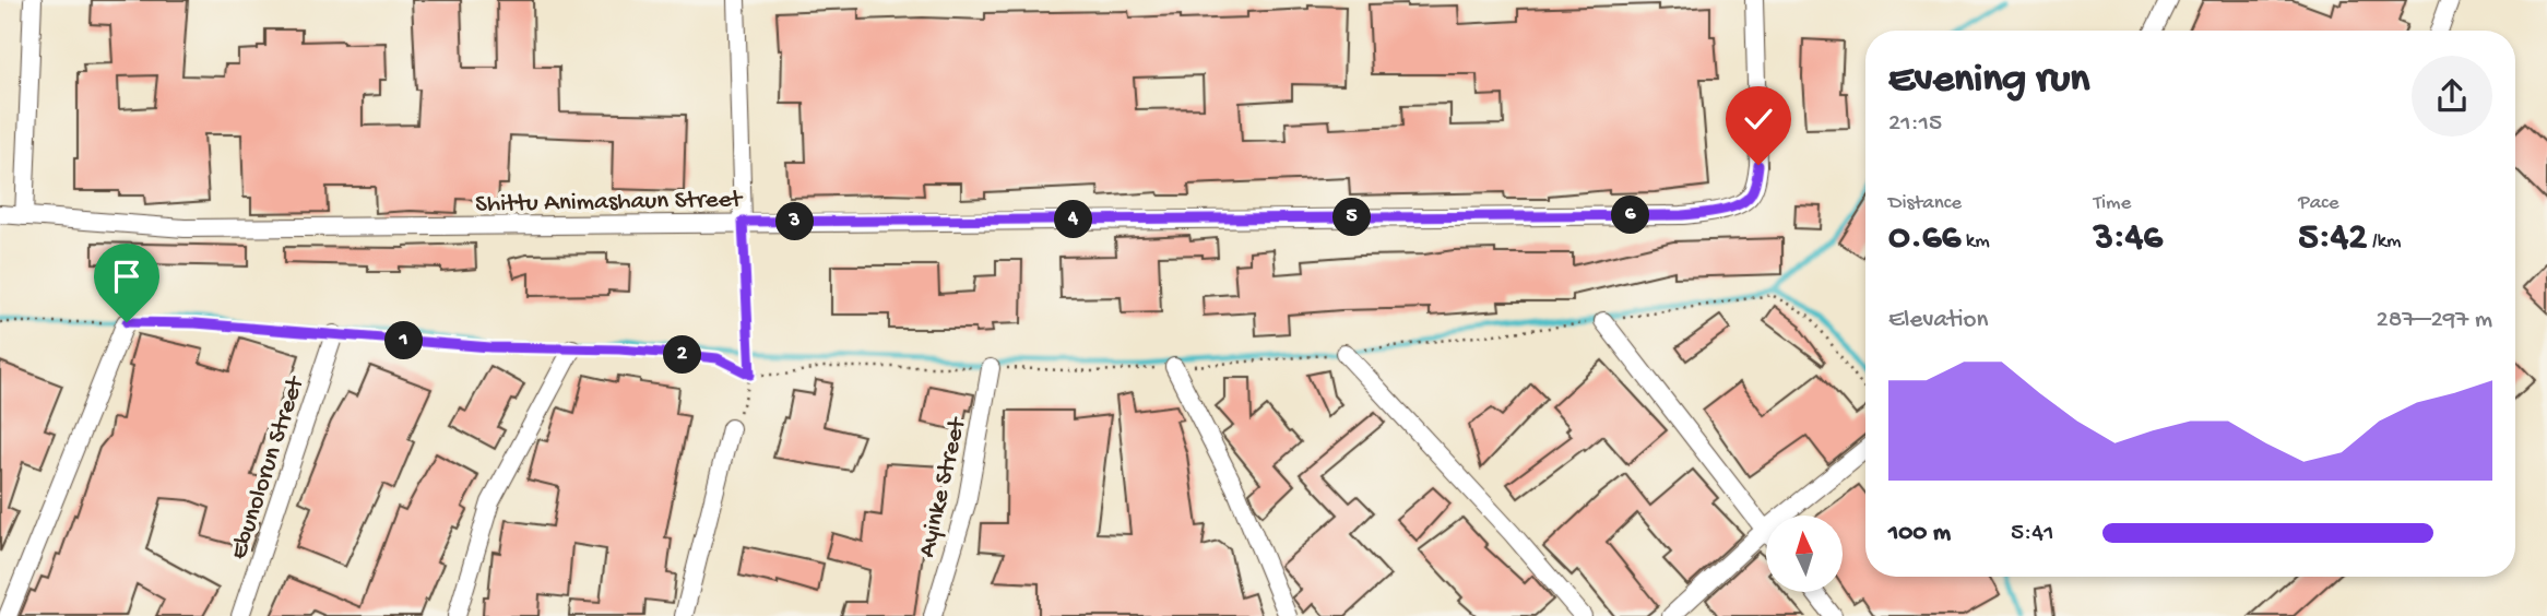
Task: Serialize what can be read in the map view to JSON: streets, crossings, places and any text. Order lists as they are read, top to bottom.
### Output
{
  "streets": {
    "street": ["Shittu Animashaun Street", "Ebunolorun Street", "Ayinke Street"]
  },
  "north": "top",
  "page": {
    "heading": ["Evening run", "21:15"],
    "stats": [
      ["Distance", "0.66 km"],
      ["Time", "3:46"],
      ["Pace", "5:42 /km"]
    ],
    "pins": [
      "6",
      "5",
      "4",
      "3",
      "1",
      "2"
    ],
    "chart": ["Elevation", "287–297 m"],
    "list": [
      {
        "name": "100 m",
        "note": "5:41"
      }
    ]
  }
}
